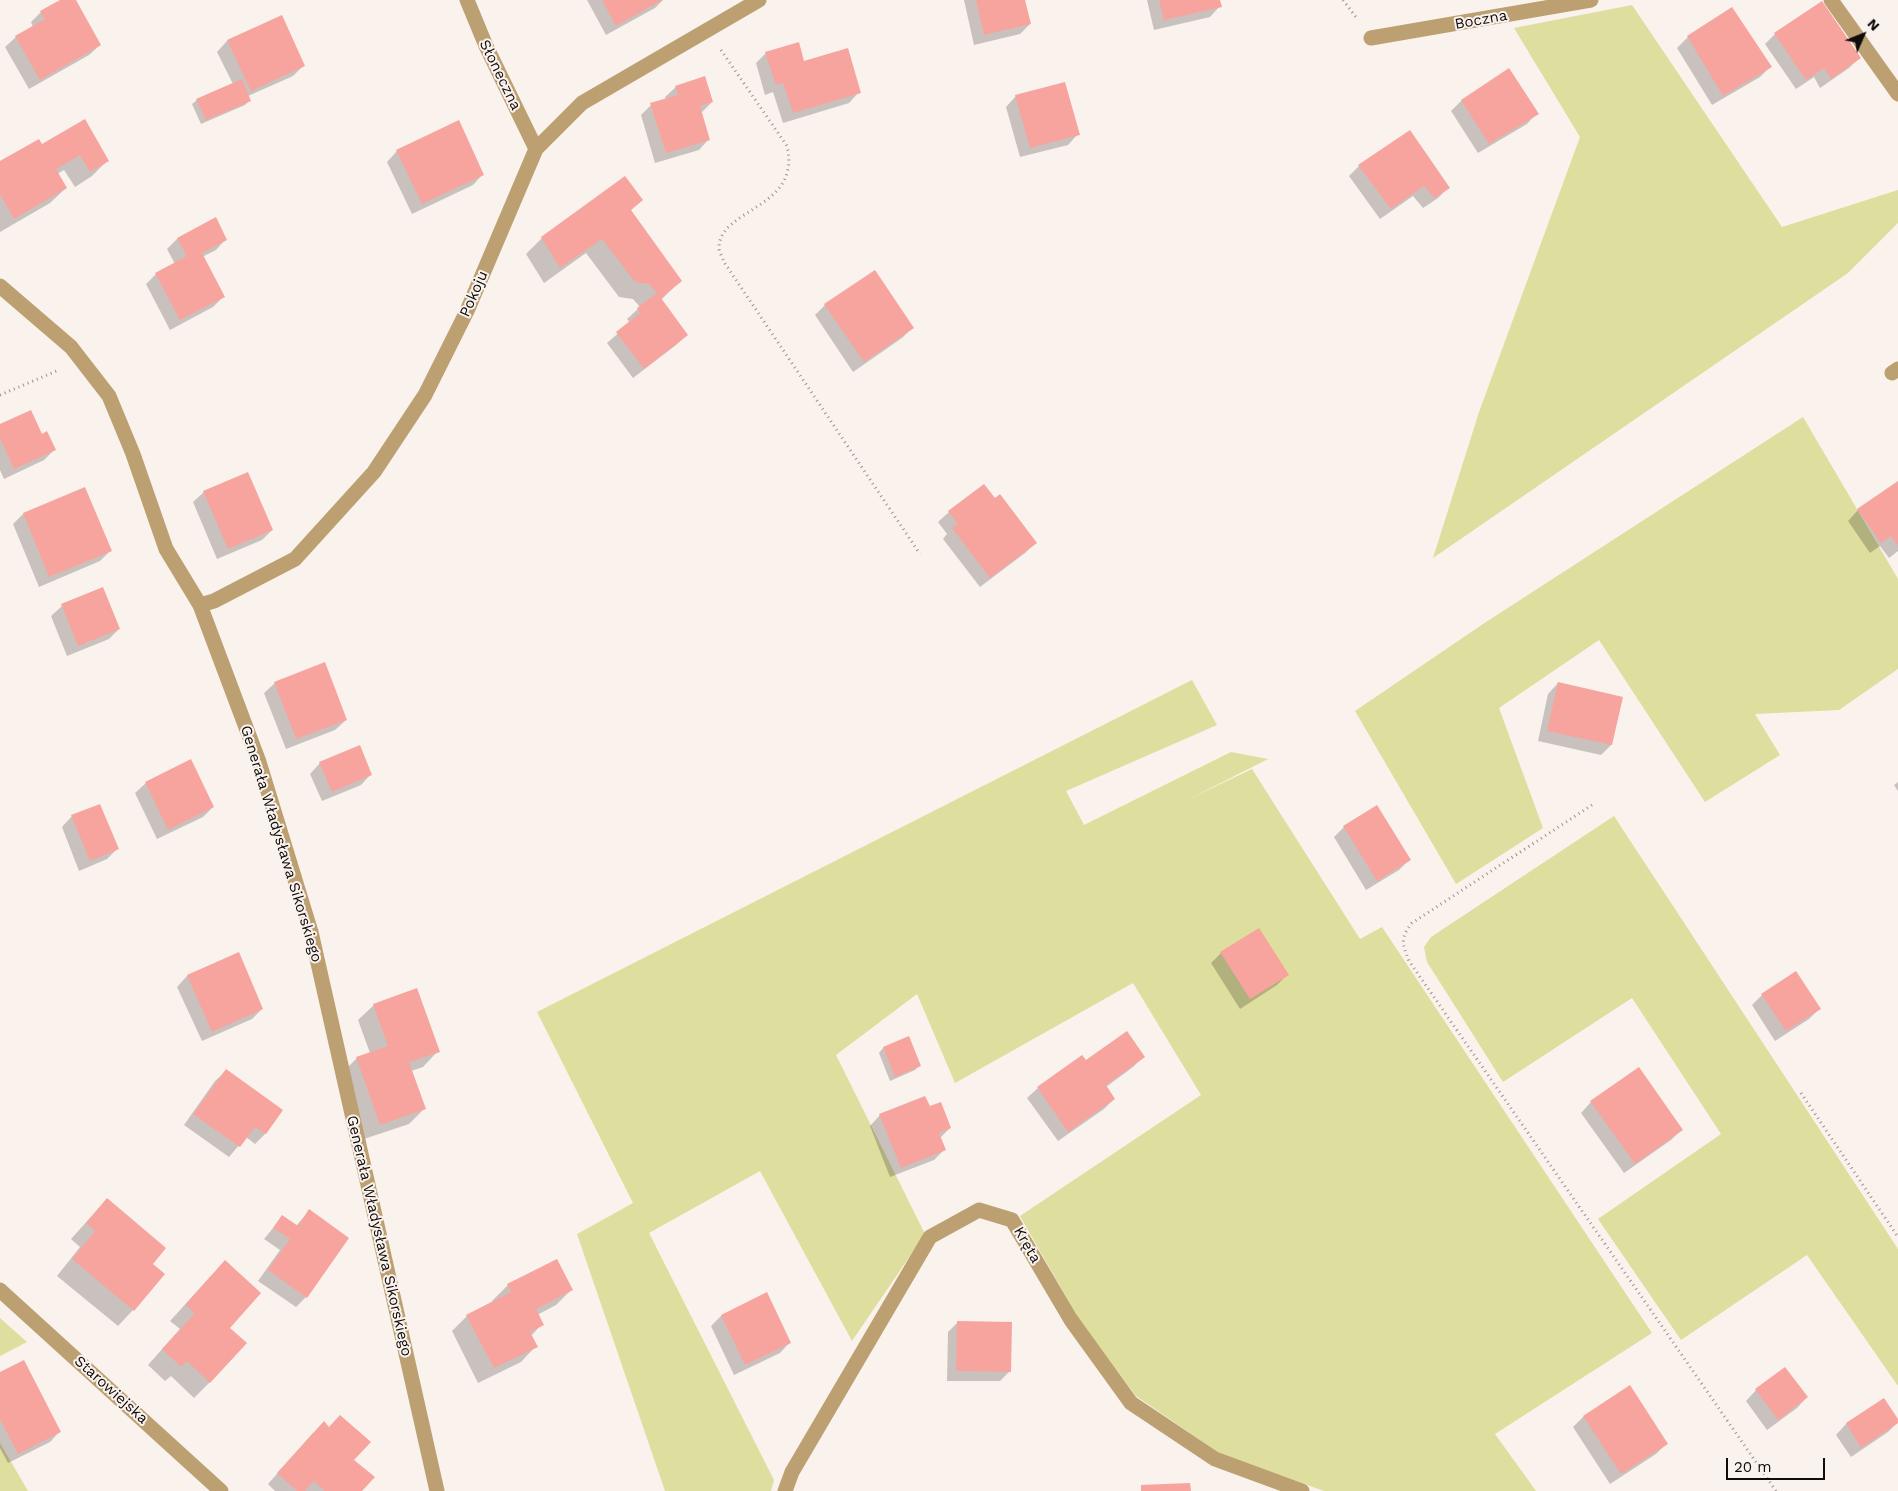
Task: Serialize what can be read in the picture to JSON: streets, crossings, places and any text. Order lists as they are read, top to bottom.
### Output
{
  "streets": {
    "street": [
      "Boczna",
      "Słoneczna",
      "Pokoju",
      "Generała Władysława Sikorskiego",
      "Kręta",
      "Starowiejska"
    ]
  },
  "crossings": [
    ["Słoneczna", "Pokoju"],
    ["Pokoju", "Generała Władysława Sikorskiego"]
  ],
  "scale_bar": "20 m",
  "north": "top right"
}
